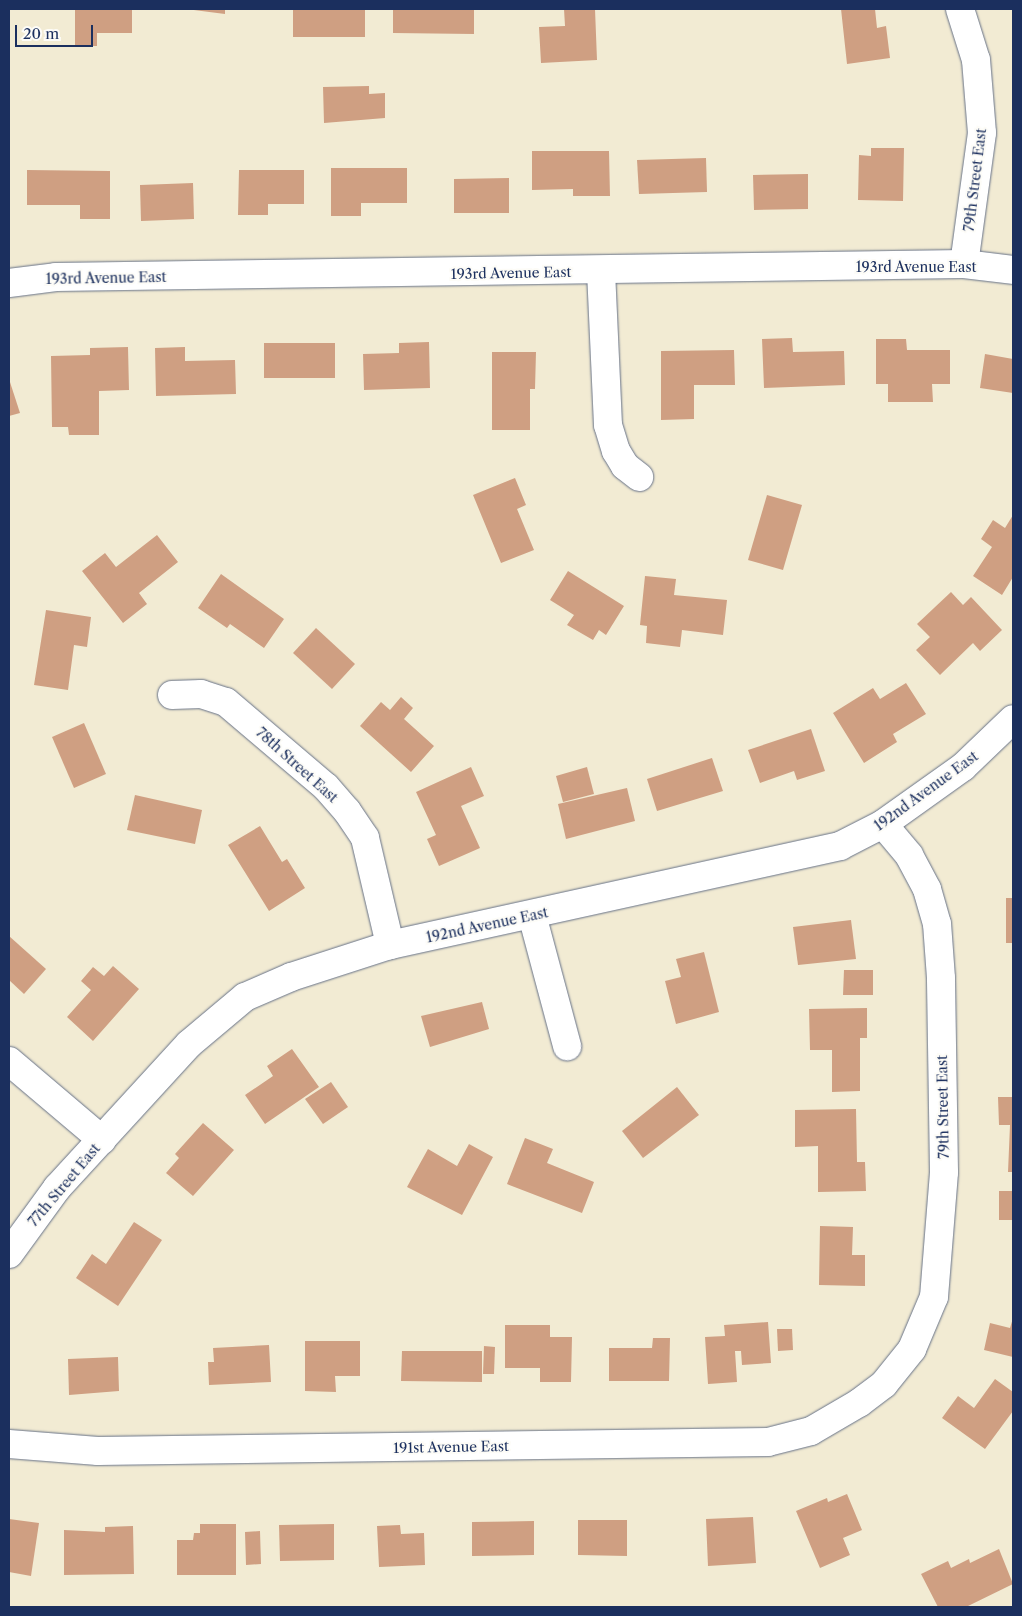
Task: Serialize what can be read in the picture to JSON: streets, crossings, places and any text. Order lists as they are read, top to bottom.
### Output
{
  "streets": {
    "street": [
      "79th Street East",
      "193rd Avenue East",
      "78th Street East",
      "192nd Avenue East",
      "77th Street East",
      "191st Avenue East"
    ]
  },
  "crossings": [
    ["79th Street East", "193rd Avenue East"],
    ["79th Street East", "192nd Avenue East"],
    ["79th Street East", "191st Avenue East"],
    ["78th Street East", "192nd Avenue East"],
    ["192nd Avenue East", "77th Street East"]
  ],
  "scale_bar": "20 m"
}
